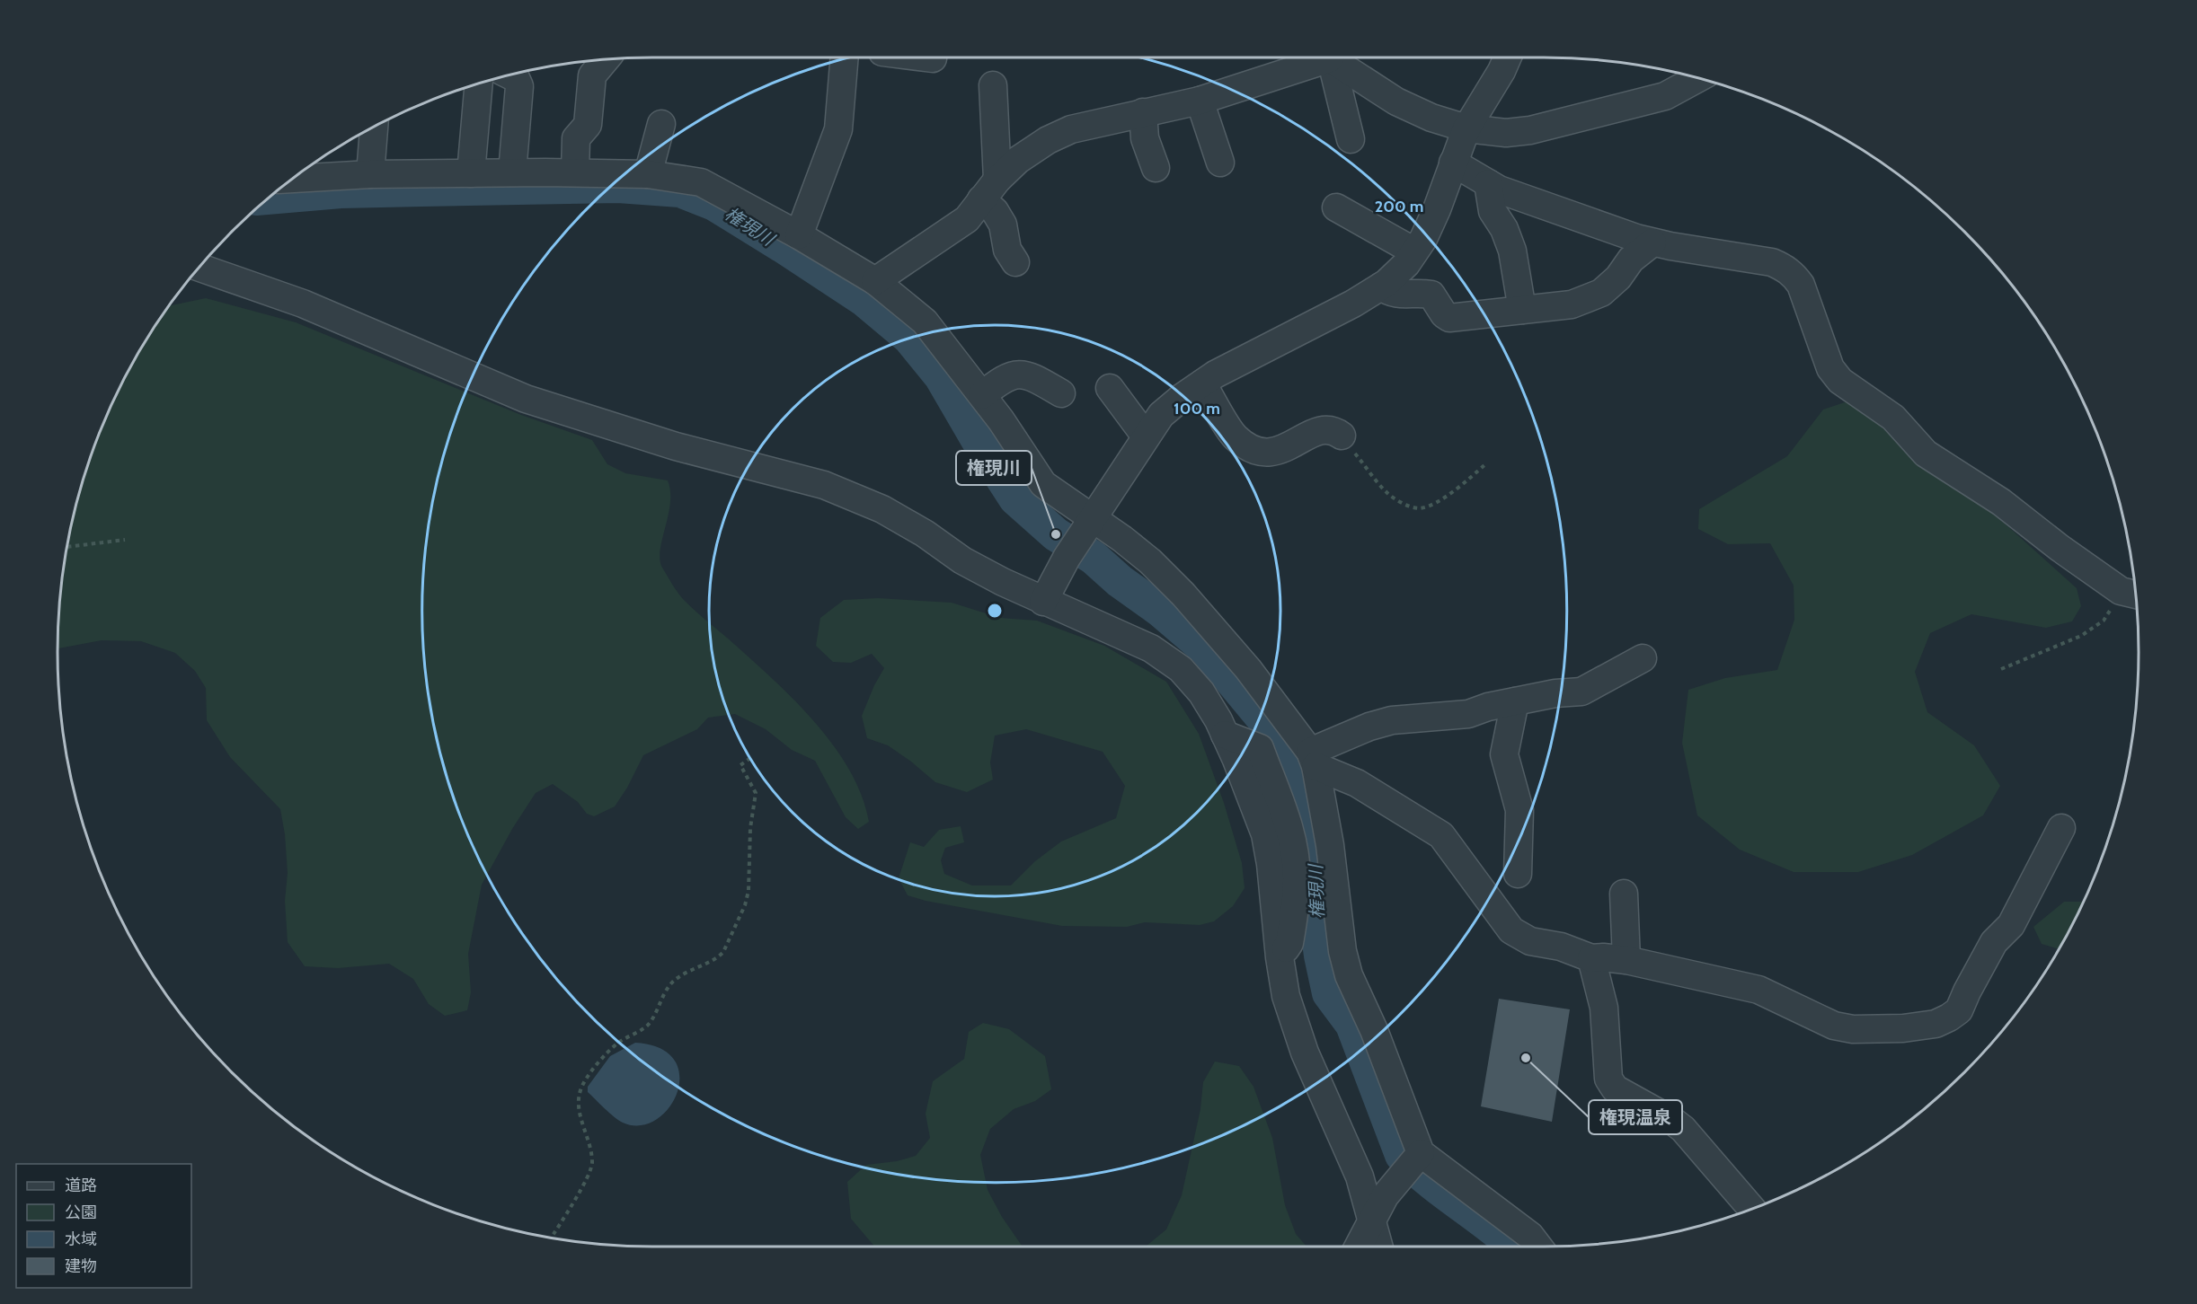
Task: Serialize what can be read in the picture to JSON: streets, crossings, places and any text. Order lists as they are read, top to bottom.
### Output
{
  "water": ["権現川"],
  "places": ["権現川", "権現温泉"],
  "legend": [
    "道路",
    "公園",
    "水域",
    "建物"
  ],
  "rings": ["200 m", "100 m"]
}
